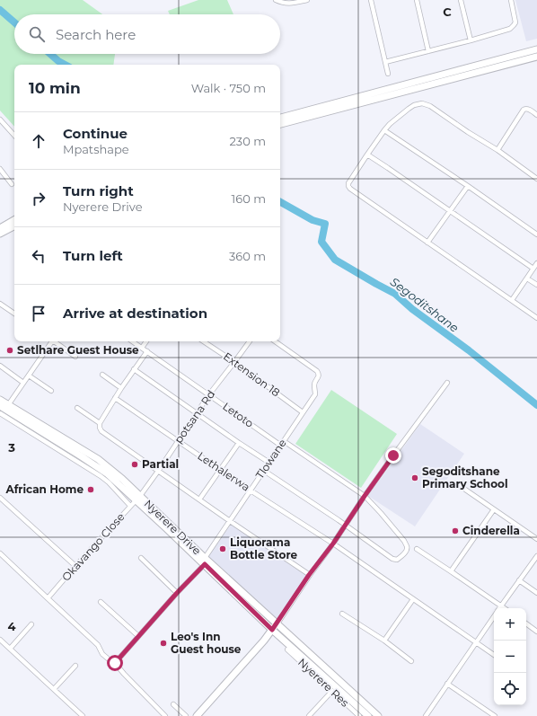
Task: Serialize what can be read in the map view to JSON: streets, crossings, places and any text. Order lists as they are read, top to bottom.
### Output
{
  "streets": {
    "main road": ["Nyerere Drive"],
    "street": [
      "Extension 18",
      "Letoto",
      "potsana Rd",
      "Tlowane",
      "Lethalerwa",
      "Okavango Close",
      "Nyerere Res"
    ]
  },
  "crossings": [
    ["Extension 18", "potsana Rd"],
    ["Extension 18", "Tlowane"],
    ["Letoto", "potsana Rd"],
    ["Letoto", "Tlowane"],
    ["potsana Rd", "Lethalerwa"],
    ["potsana Rd", "Nyerere Drive"],
    ["potsana Rd", "Okavango Close"],
    ["Tlowane", "Lethalerwa"],
    ["Tlowane", "Nyerere Drive"],
    ["Nyerere Drive", "Okavango Close"]
  ],
  "water": ["Segoditshane"],
  "places": [
    "Setlhare Guest House",
    "Partial",
    "Segoditshane Primary School",
    "African Home",
    "Cinderella",
    "Liquorama Bottle Store",
    "Leo's Inn Guest house"
  ],
  "page": {
    "search": "Search here",
    "heading": ["10 min", "Walk · 750 m"],
    "list": [
      ["Continue", "Mpatshape", "230 m"],
      ["Turn right", "Nyerere Drive", "160 m"],
      ["Turn left", "360 m"],
      "Arrive at destination"
    ],
    "map_buttons": ["+", "−"]
  },
  "grid": {
    "columns": ["C"],
    "rows": ["3", "4"]
  }
}
